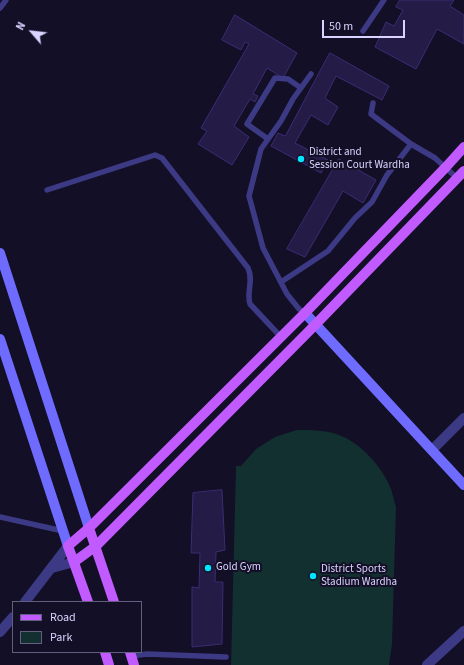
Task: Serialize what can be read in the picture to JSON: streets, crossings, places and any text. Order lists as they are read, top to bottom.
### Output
{
  "places": ["District and Session Court Wardha", "Gold Gym", "District Sports Stadium Wardha"],
  "legend": ["Road", "Park"],
  "scale_bar": "50 m",
  "north": "top left"
}
